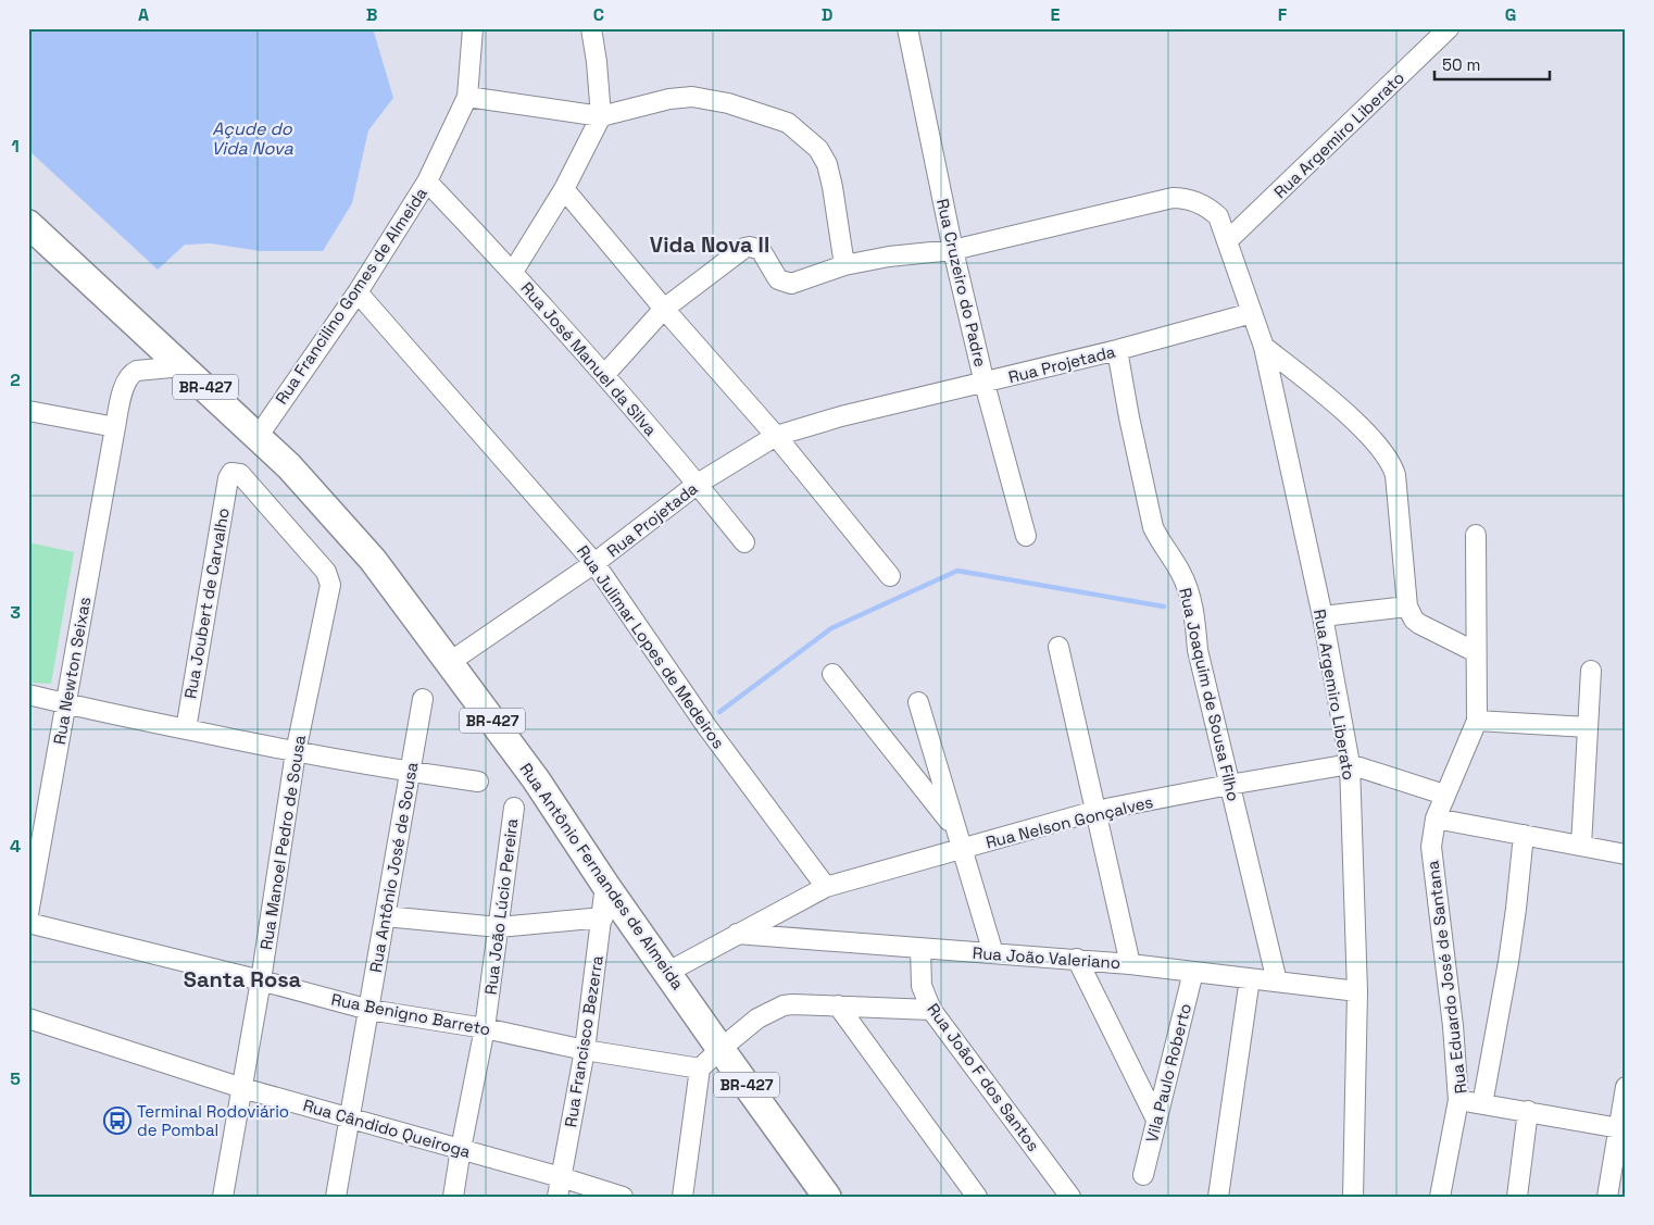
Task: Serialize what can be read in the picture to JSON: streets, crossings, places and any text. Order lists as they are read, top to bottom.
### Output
{
  "streets": {
    "highway": ["BR-427", "Rua Antônio Fernandes de Almeida"],
    "street": [
      "Rua Argemiro Liberato",
      "Rua Cruzeiro do Padre",
      "Rua Francilino Gomes de Almeida",
      "Rua José Manuel da Silva",
      "Rua Projetada",
      "Rua Joubert de Carvalho",
      "Rua Julimar Lopes de Medeiros",
      "Rua Newton Seixas",
      "Rua Joaquim de Sousa Filho",
      "Rua Nelson Gonçalves",
      "Rua Manoel Pedro de Sousa",
      "Rua Antônio José de Sousa",
      "Rua João Lúcio Pereira",
      "Rua João Valeriano",
      "Rua Eduardo José de Santana",
      "Rua Benigno Barreto",
      "Rua Francisco Bezerra",
      "Vila Paulo Roberto",
      "Rua João F dos Santos",
      "Rua Cândido Queiroga"
    ]
  },
  "crossings": [
    ["Rua Argemiro Liberato", "Rua Cruzeiro do Padre"],
    ["Rua Argemiro Liberato", "Rua Projetada"],
    ["Rua Argemiro Liberato", "Rua Nelson Gonçalves"],
    ["Rua Argemiro Liberato", "Rua João Valeriano"],
    ["Rua Cruzeiro do Padre", "Rua Projetada"],
    ["Rua Francilino Gomes de Almeida", "Rua José Manuel da Silva"],
    ["Rua Francilino Gomes de Almeida", "BR-427"],
    ["Rua Francilino Gomes de Almeida", "Rua Julimar Lopes de Medeiros"],
    ["Rua Francilino Gomes de Almeida", "Rua Antônio Fernandes de Almeida"],
    ["Rua José Manuel da Silva", "Rua Projetada"],
    ["Rua Projetada", "Rua Julimar Lopes de Medeiros"],
    ["Rua Projetada", "Rua Joaquim de Sousa Filho"],
    ["Rua Projetada", "Rua Antônio Fernandes de Almeida"],
    ["BR-427", "Rua Newton Seixas"],
    ["BR-427", "Rua Antônio Fernandes de Almeida"],
    ["Rua Joubert de Carvalho", "Rua Manoel Pedro de Sousa"],
    ["Rua Julimar Lopes de Medeiros", "Rua Nelson Gonçalves"],
    ["Rua Joaquim de Sousa Filho", "Rua Nelson Gonçalves"],
    ["Rua Joaquim de Sousa Filho", "Rua João Valeriano"],
    ["Rua Nelson Gonçalves", "Rua Antônio Fernandes de Almeida"],
    ["Rua Nelson Gonçalves", "Rua João Valeriano"],
    ["Rua Nelson Gonçalves", "Rua Eduardo José de Santana"],
    ["Rua Manoel Pedro de Sousa", "Rua Benigno Barreto"],
    ["Rua Manoel Pedro de Sousa", "Rua Cândido Queiroga"],
    ["Rua Antônio José de Sousa", "Rua Benigno Barreto"],
    ["Rua Antônio José de Sousa", "Rua Cândido Queiroga"],
    ["Rua Antônio Fernandes de Almeida", "Rua Francisco Bezerra"],
    ["Rua João Lúcio Pereira", "Rua Benigno Barreto"],
    ["Rua João Lúcio Pereira", "Rua Cândido Queiroga"],
    ["Rua João Valeriano", "Vila Paulo Roberto"],
    ["Rua João Valeriano", "Rua João F dos Santos"],
    ["Rua Benigno Barreto", "Rua Francisco Bezerra"],
    ["Rua Francisco Bezerra", "Rua Cândido Queiroga"]
  ],
  "districts": ["Vida Nova II", "Santa Rosa"],
  "water": ["Açude do Vida Nova"],
  "places": {
    "bus stop": ["Terminal Rodoviário de Pombal"]
  },
  "scale_bar": "50 m",
  "grid": {
    "columns": [
      "A",
      "B",
      "C",
      "D",
      "E",
      "F",
      "G"
    ],
    "rows": [
      "1",
      "2",
      "3",
      "4",
      "5"
    ]
  }
}
